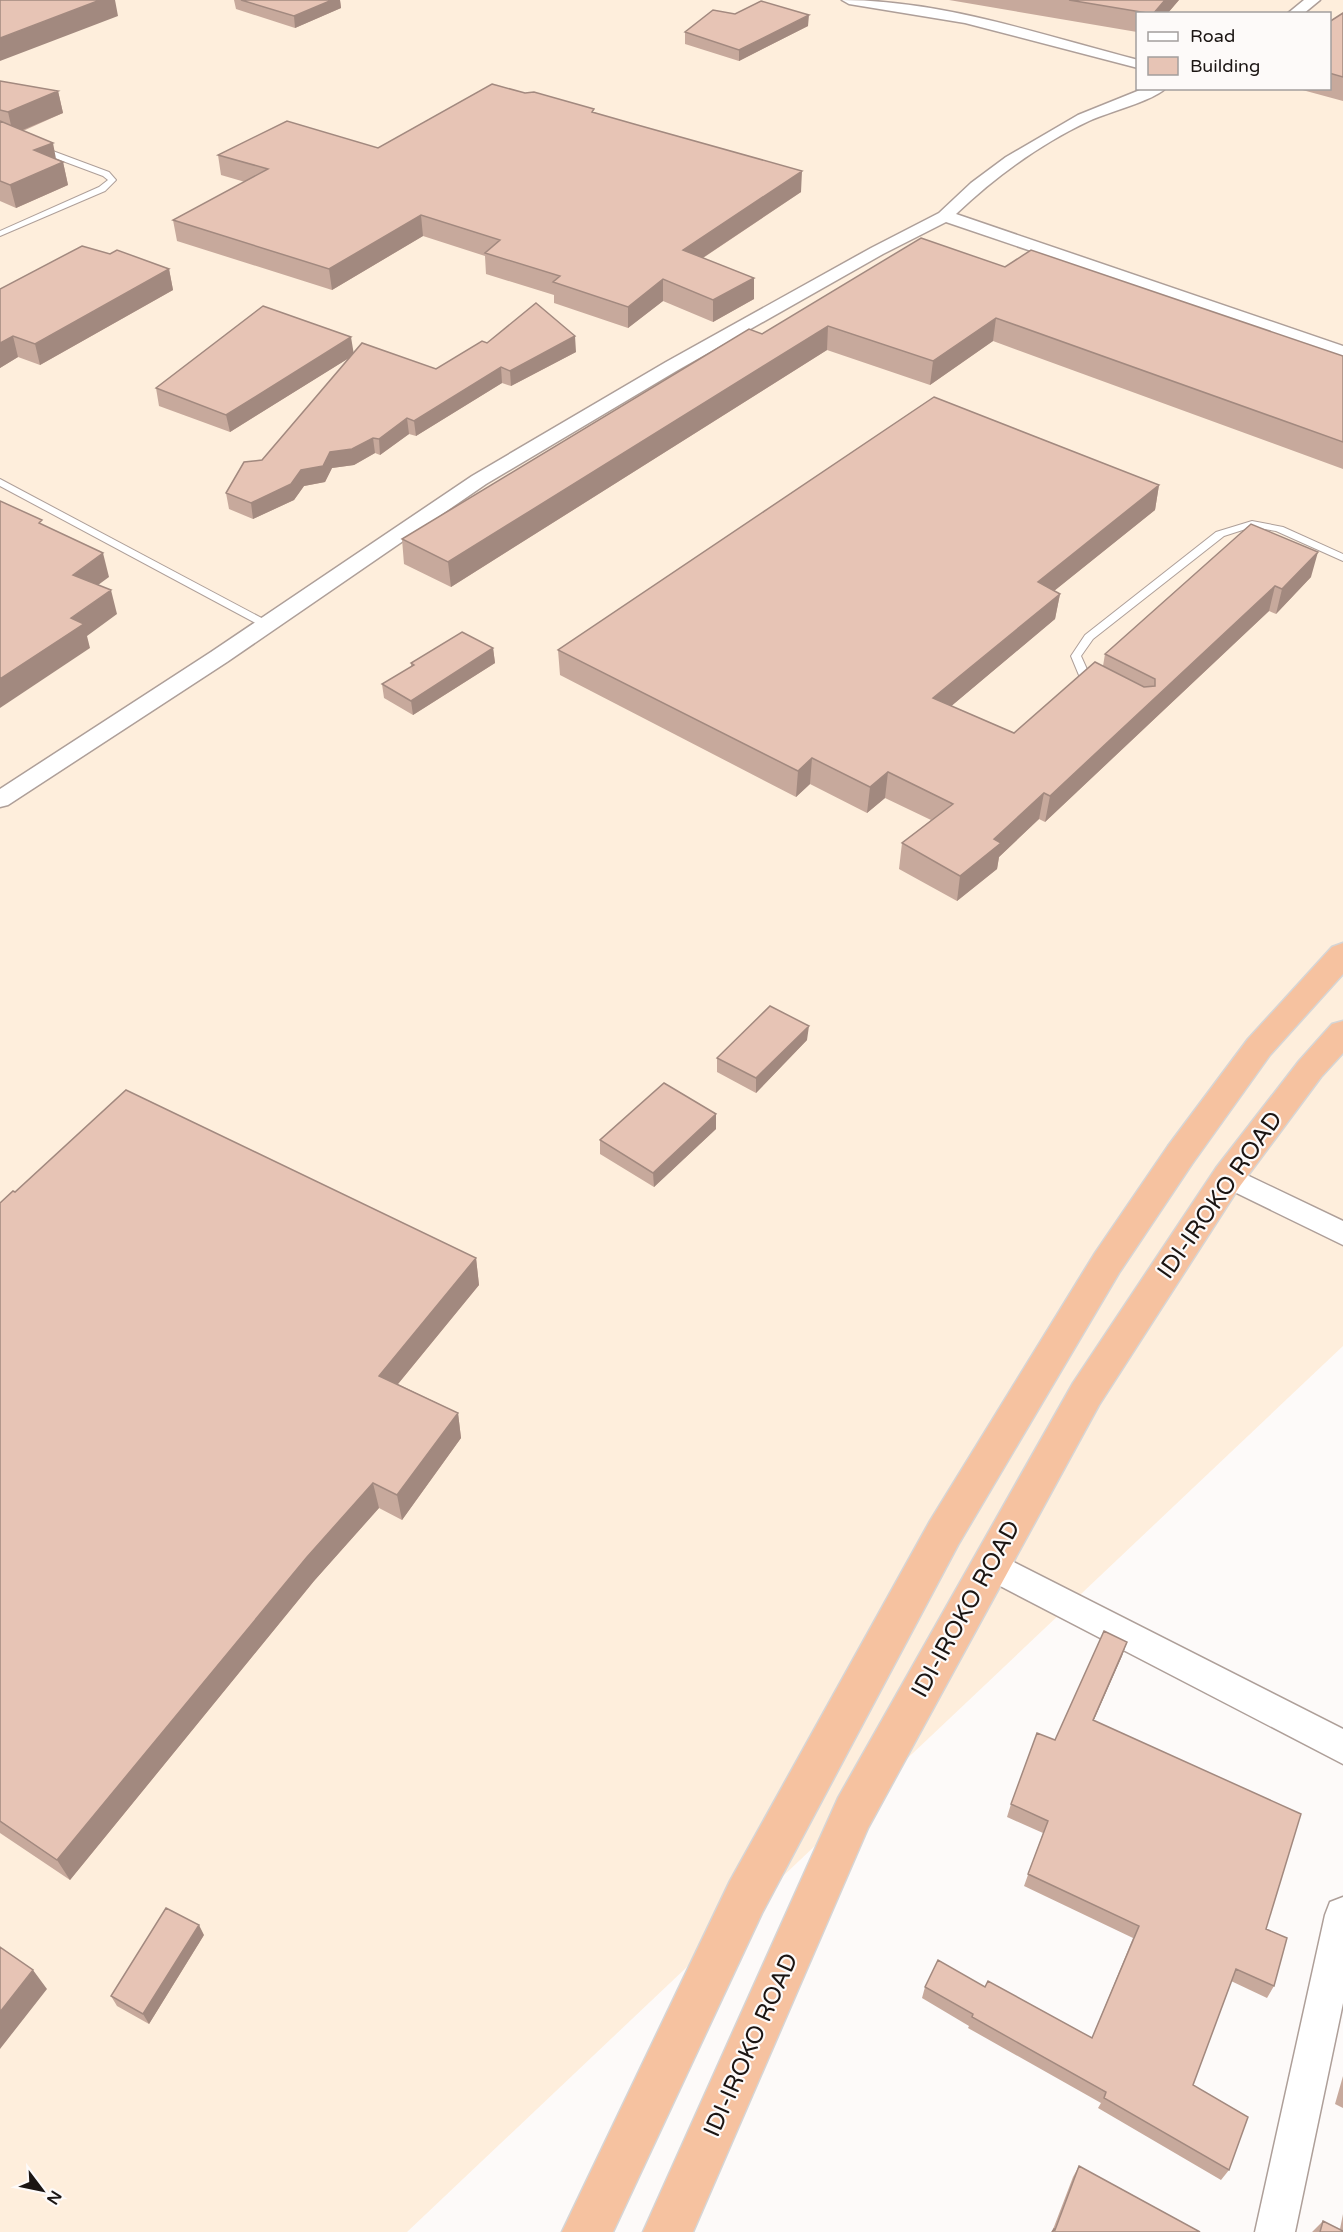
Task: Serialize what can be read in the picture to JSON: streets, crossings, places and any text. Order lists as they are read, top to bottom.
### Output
{
  "streets": {
    "highway": ["IDI-IROKO ROAD"]
  },
  "legend": ["Road", "Building"],
  "north": "bottom right"
}
